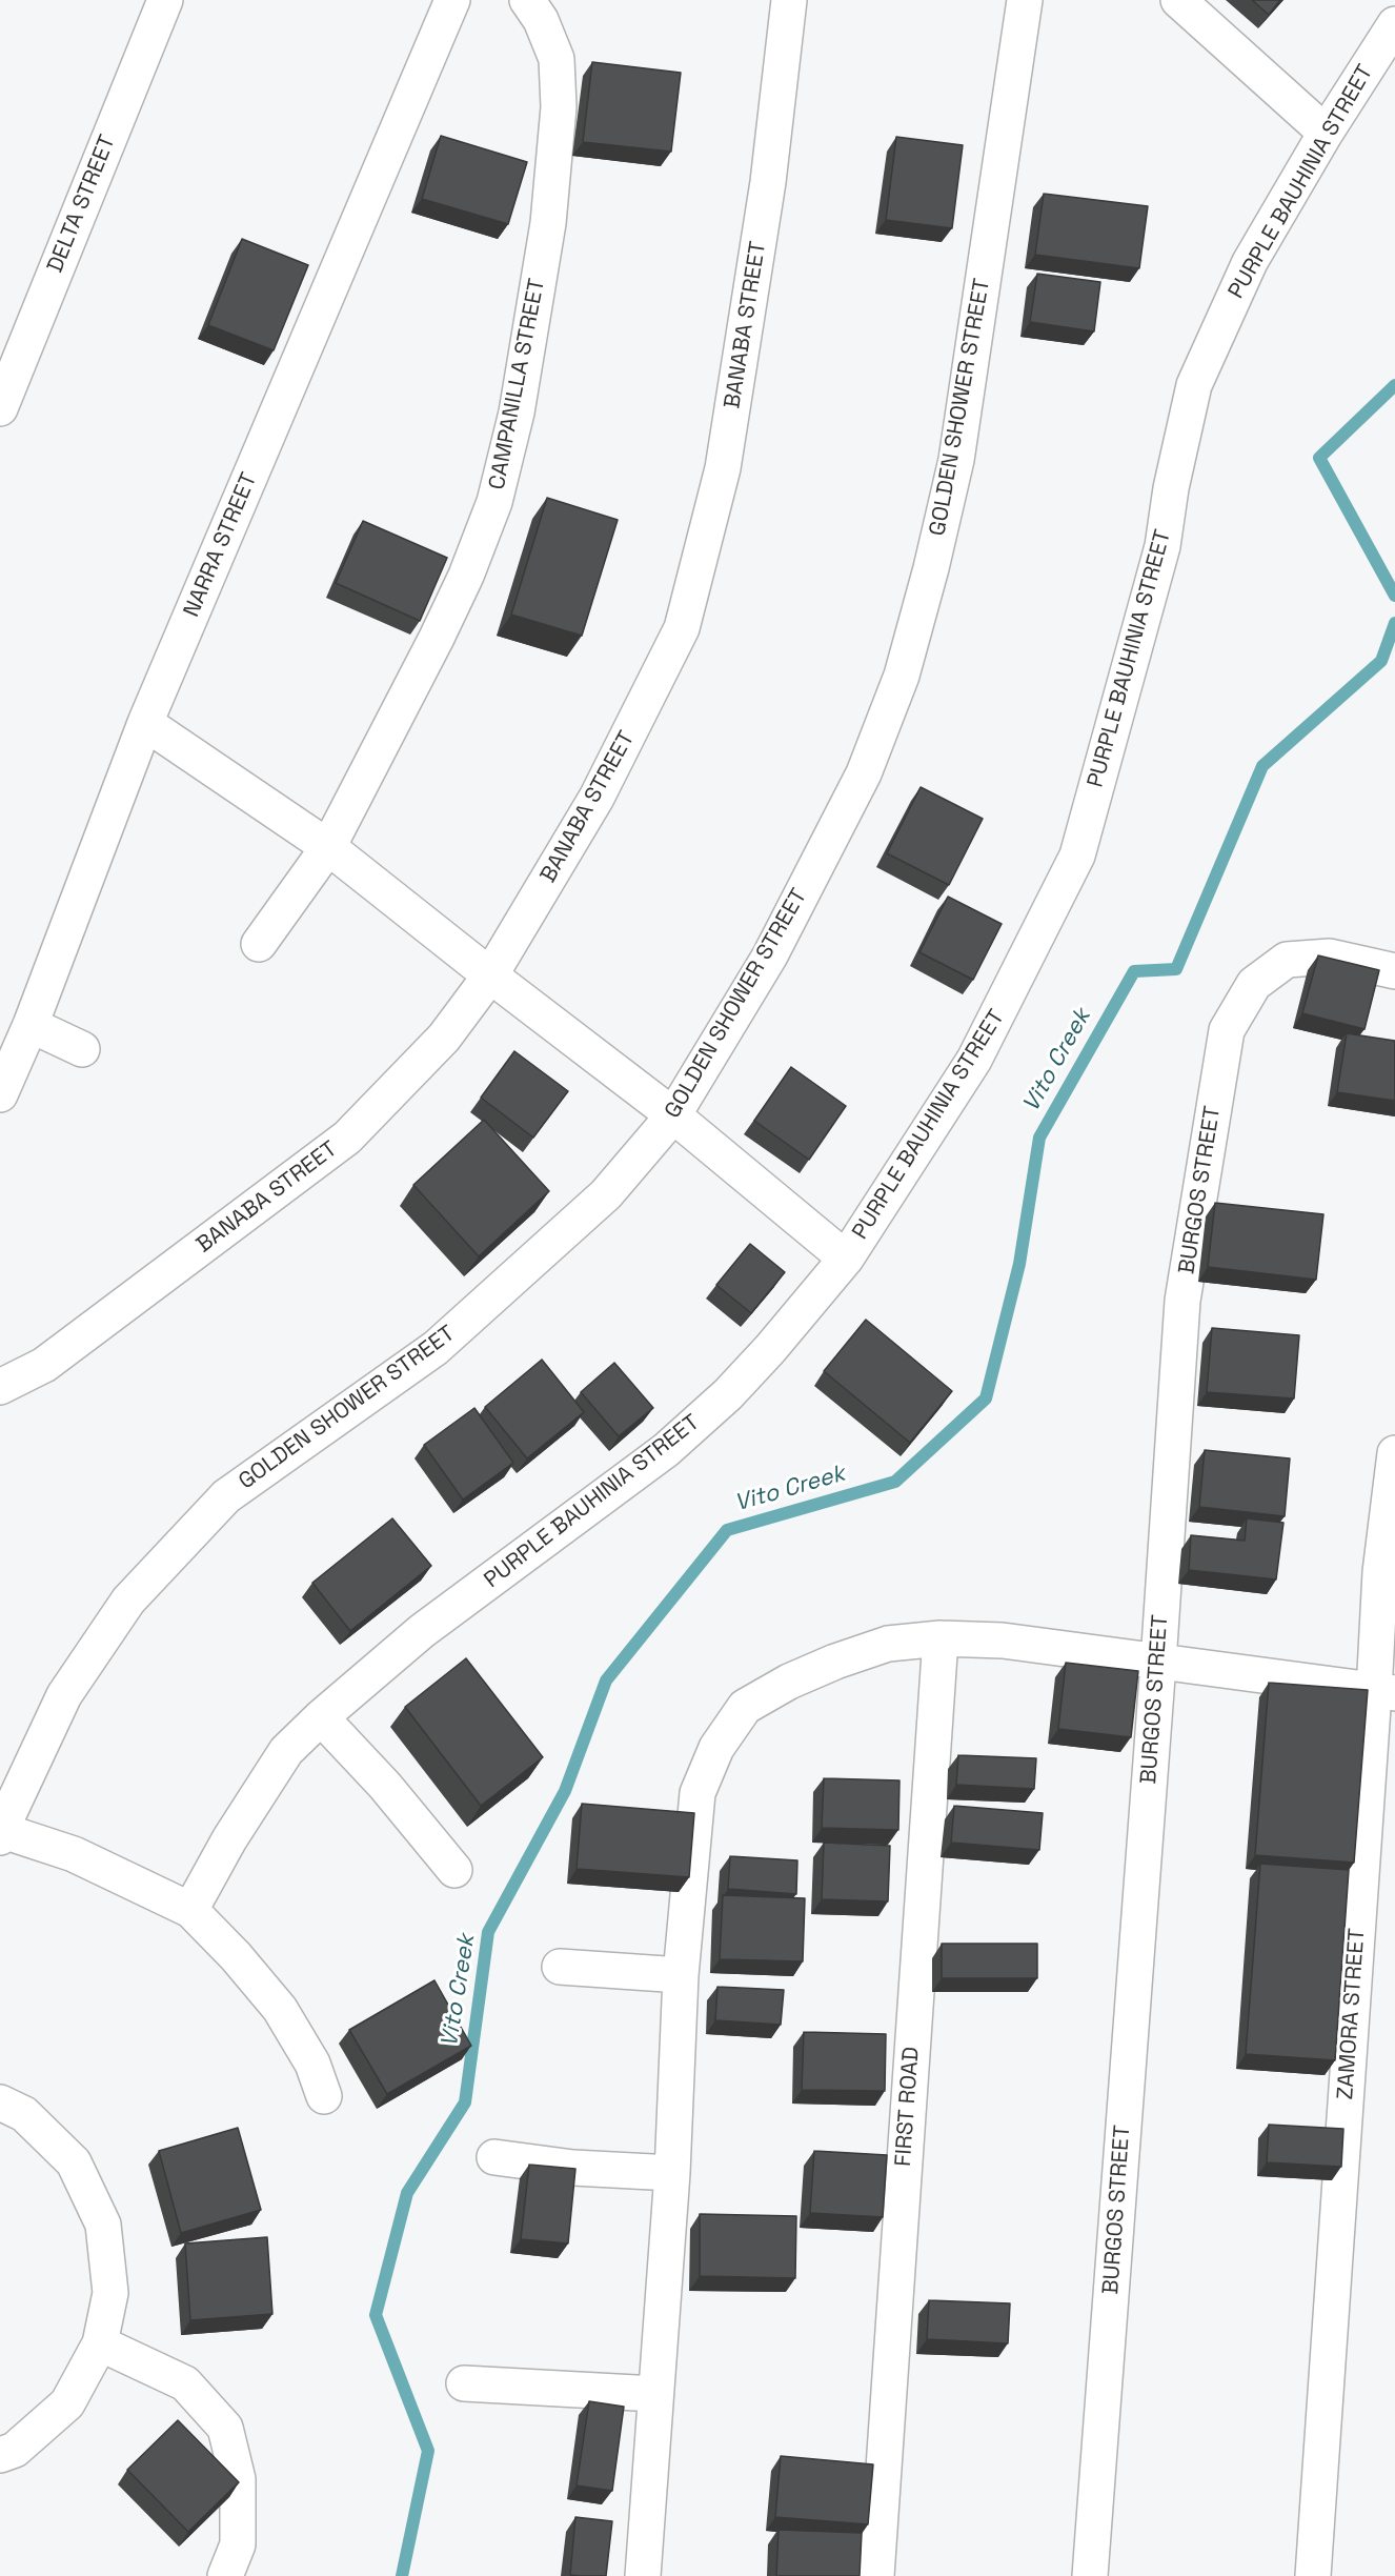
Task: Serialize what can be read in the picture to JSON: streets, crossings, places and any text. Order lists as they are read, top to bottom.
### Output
{
  "streets": {
    "street": [
      "PURPLE BAUHINIA STREET",
      "DELTA STREET",
      "BANABA STREET",
      "CAMPANILLA STREET",
      "GOLDEN SHOWER STREET",
      "NARRA STREET",
      "BURGOS STREET",
      "ZAMORA STREET",
      "FIRST ROAD"
    ]
  },
  "water": ["Vito Creek"]
}
